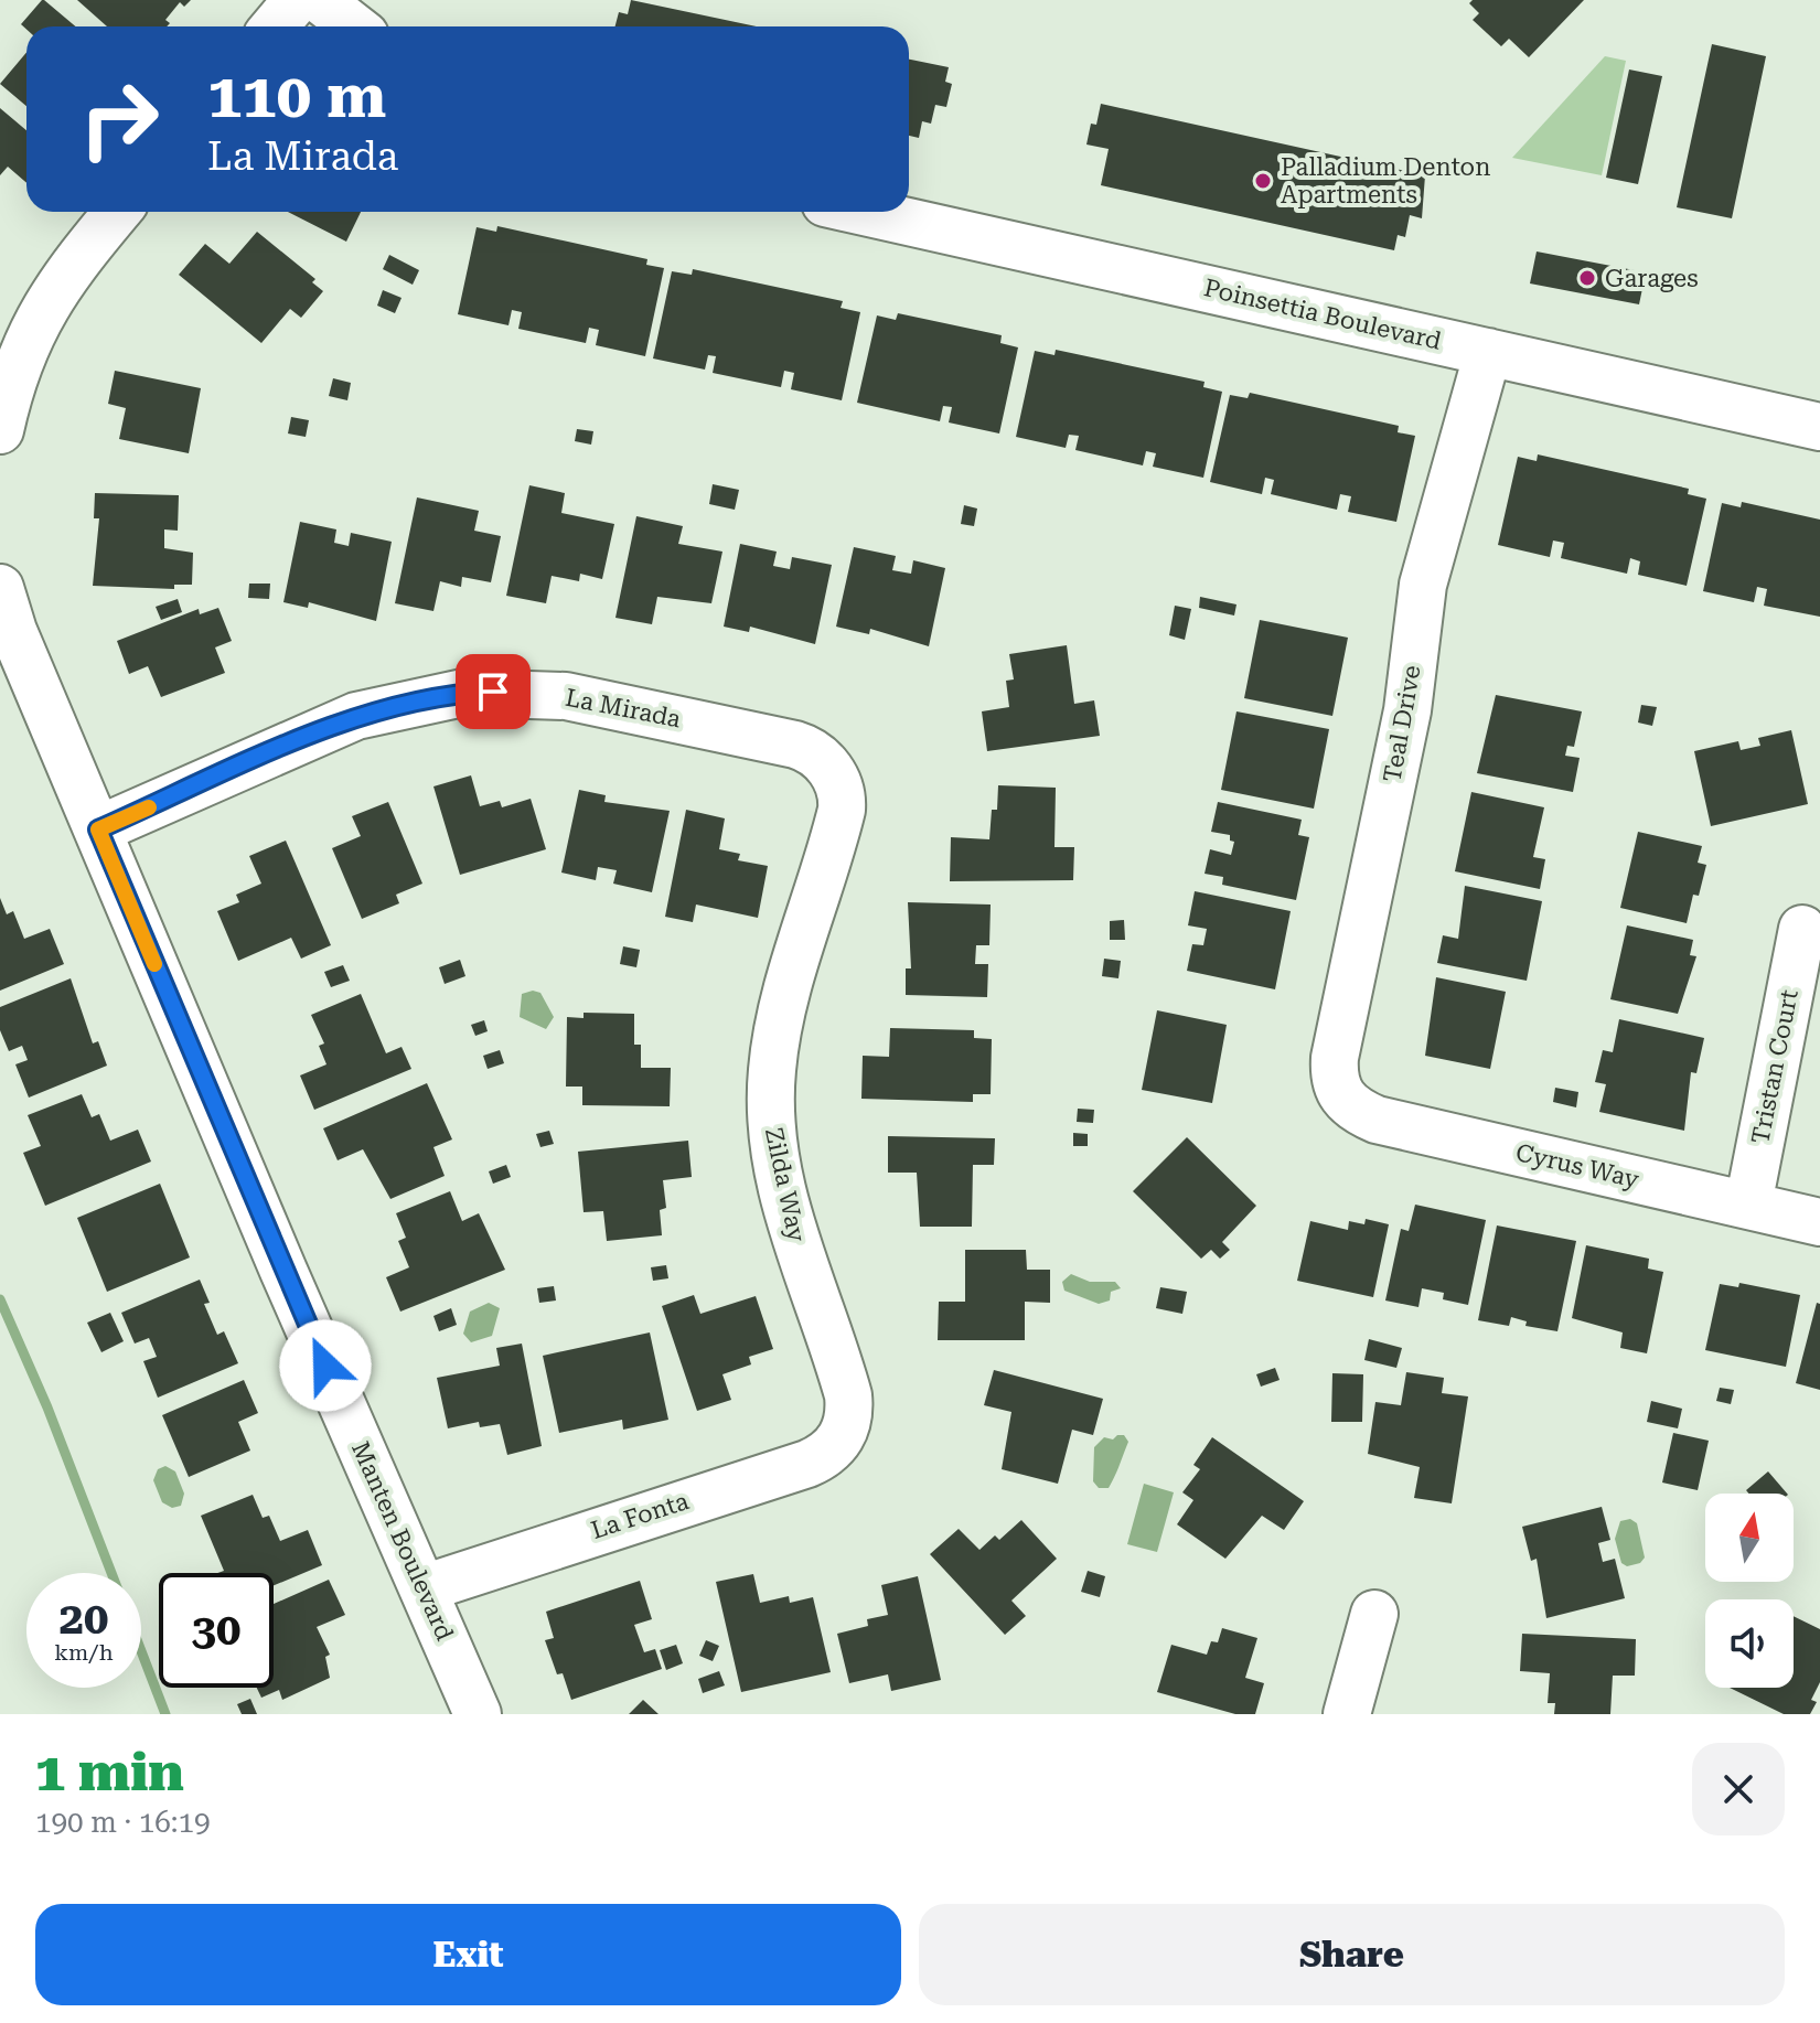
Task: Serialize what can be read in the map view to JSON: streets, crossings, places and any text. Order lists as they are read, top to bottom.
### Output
{
  "streets": {
    "street": [
      "Poinsettia Boulevard",
      "La Mirada",
      "Teal Drive",
      "Tristan Court",
      "Cyrus Way",
      "Zilda Way",
      "La Fonta",
      "Manten Boulevard"
    ]
  },
  "crossings": [
    ["Poinsettia Boulevard", "Teal Drive"],
    ["La Mirada", "Zilda Way"],
    ["La Mirada", "Manten Boulevard"],
    ["Teal Drive", "Cyrus Way"],
    ["Tristan Court", "Cyrus Way"],
    ["Zilda Way", "La Fonta"],
    ["La Fonta", "Manten Boulevard"]
  ],
  "places": ["Palladium Denton Apartments", "Garages"],
  "north": "top",
  "page": {
    "turn": ["110 m", "La Mirada"],
    "speed": "20 km/h",
    "limit": "30",
    "heading": ["1 min", "190 m · 16:19"],
    "buttons": ["Exit", "Share"]
  }
}
